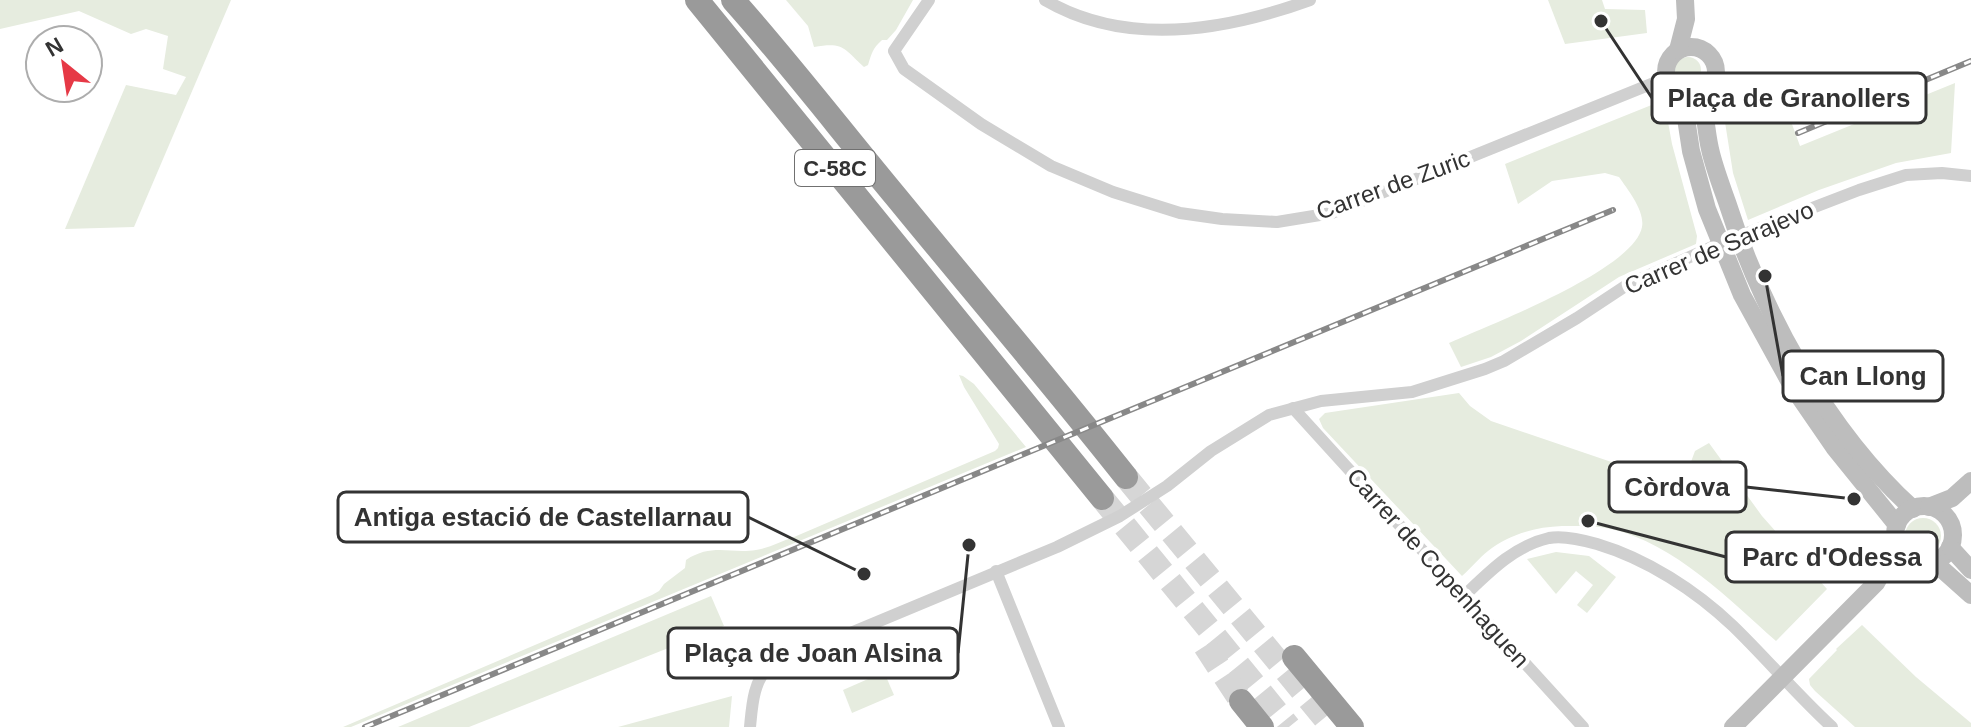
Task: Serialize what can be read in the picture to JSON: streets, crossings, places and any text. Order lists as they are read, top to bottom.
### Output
{
  "streets": {
    "highway": ["C-58C"],
    "street": ["Carrer de Zuric", "Carrer de Sarajevo", "Carrer de Copenhaguen"]
  },
  "crossings": [
    ["Carrer de Sarajevo", "Carrer de Copenhaguen"]
  ],
  "places": [
    "Plaça de Granollers",
    "Can Llong",
    "Còrdova",
    "Parc d'Odessa",
    "Plaça de Joan Alsina",
    "Antiga estació de Castellarnau"
  ],
  "north": "top left"
}
